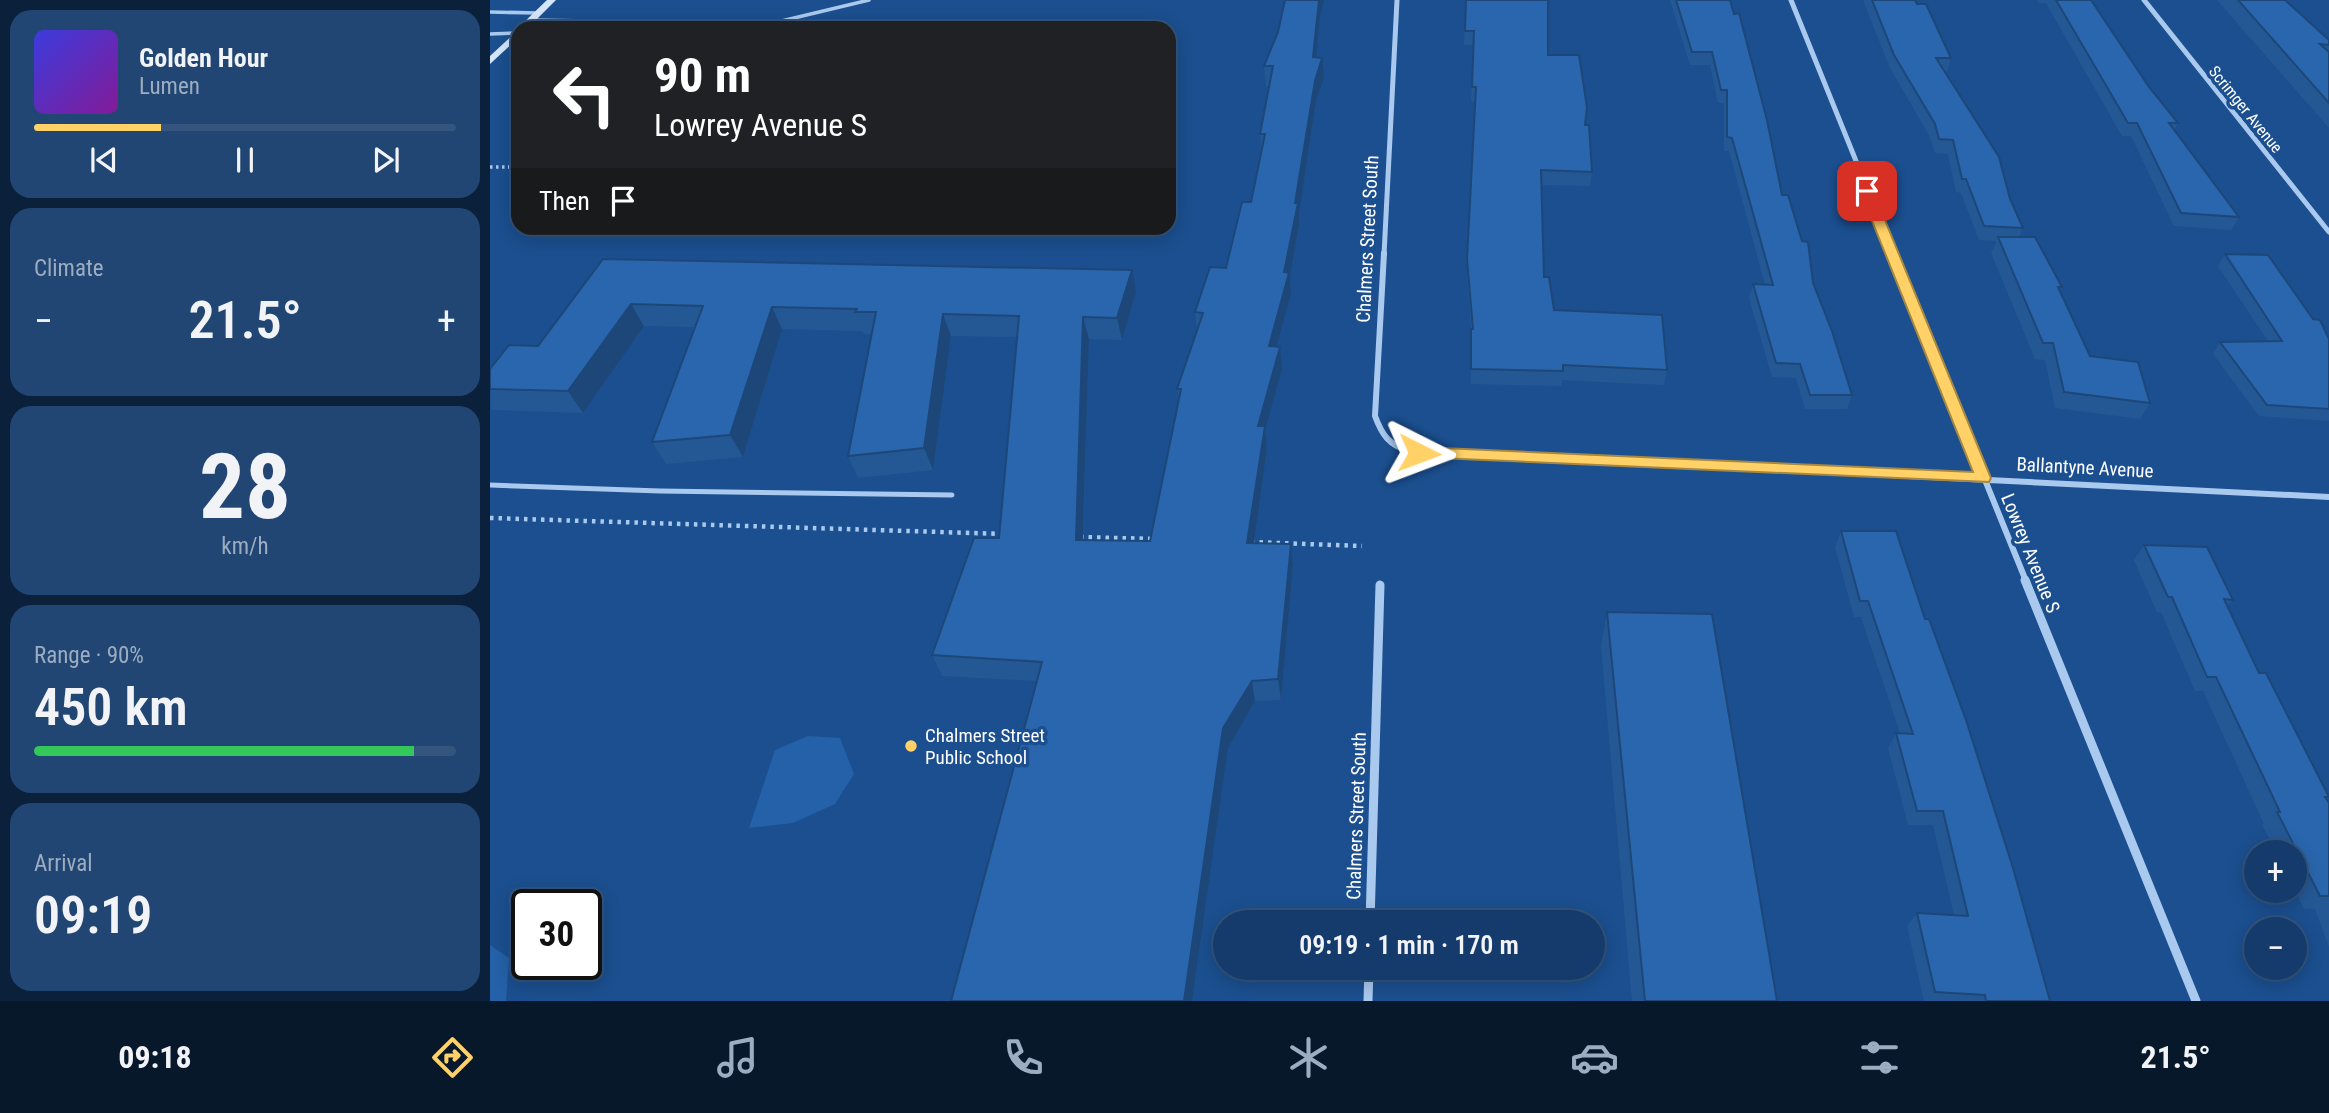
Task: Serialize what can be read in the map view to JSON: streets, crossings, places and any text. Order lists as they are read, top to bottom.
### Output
{
  "streets": {
    "street": [
      "Scrimger Avenue",
      "Chalmers Street South",
      "Ballantyne Avenue",
      "Lowrey Avenue S"
    ]
  },
  "crossings": [
    ["Chalmers Street South", "Ballantyne Avenue"],
    ["Ballantyne Avenue", "Lowrey Avenue S"]
  ],
  "places": ["Chalmers Street Public School"],
  "page": {
    "turn": ["90 m", "Lowrey Avenue S"],
    "song": ["Golden Hour", "Lumen"],
    "then": "Then",
    "tile": [
      "Climate",
      ["28", "km/h"],
      ["Range · 90%", "450 km"],
      ["Arrival", "09:19"]
    ],
    "heat": ["−", "21.5°", "+"],
    "map_buttons": ["+", "−"],
    "limit": "30",
    "trip": "09:19 · 1 min · 170 m",
    "tabs": ["09:18", "21.5°"]
  }
}
